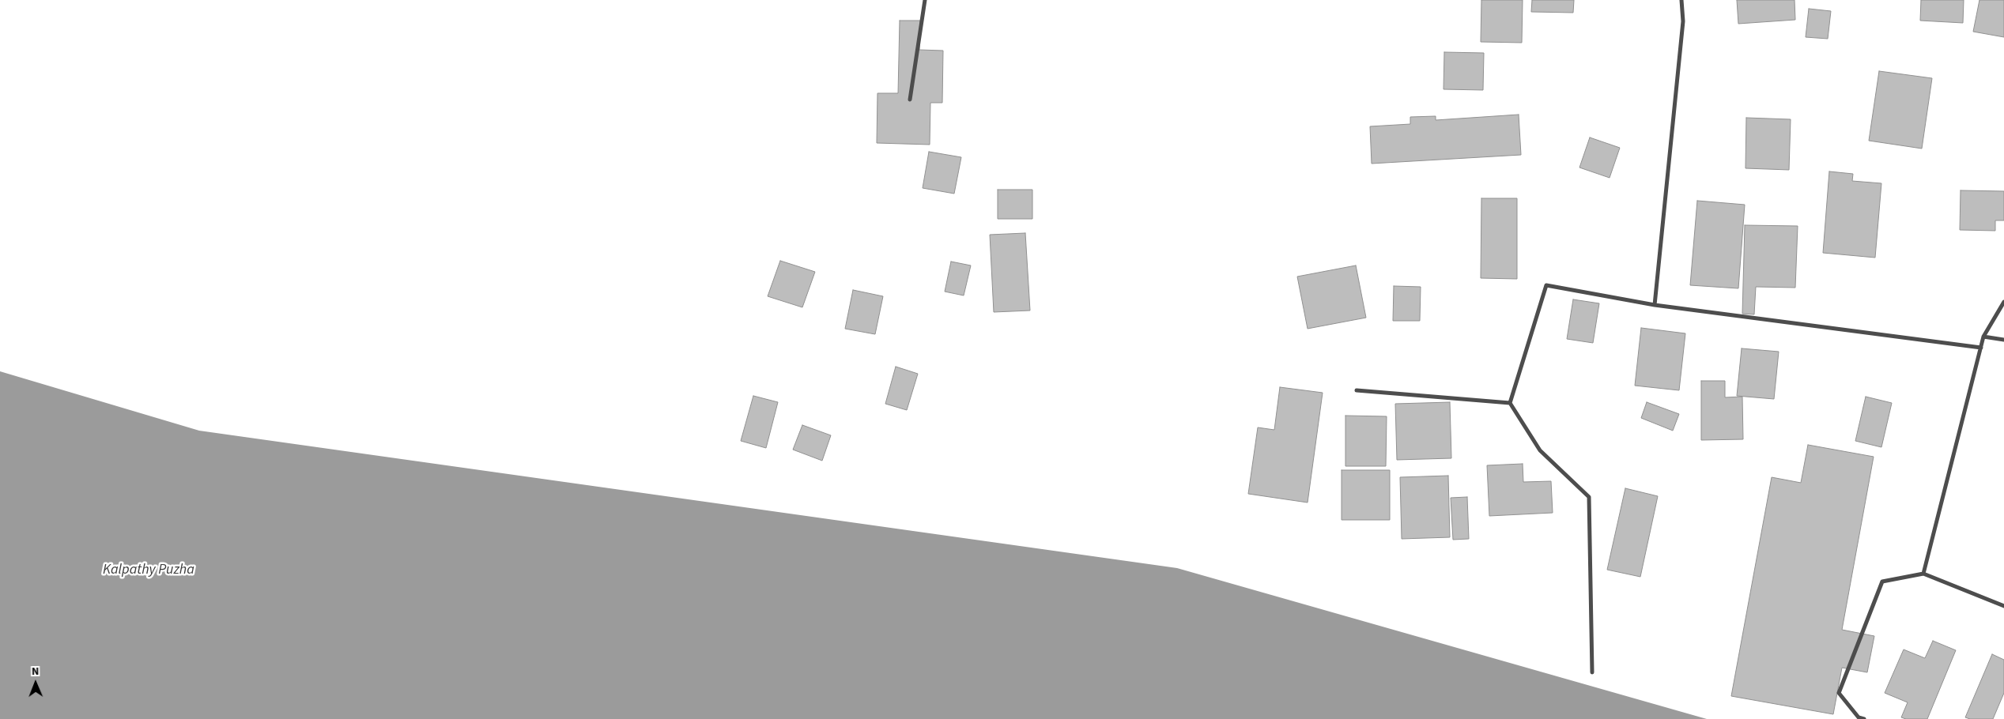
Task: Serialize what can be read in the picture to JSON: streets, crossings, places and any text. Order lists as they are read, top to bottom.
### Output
{
  "water": ["Kalpathy Puzha"],
  "north": "top"
}
